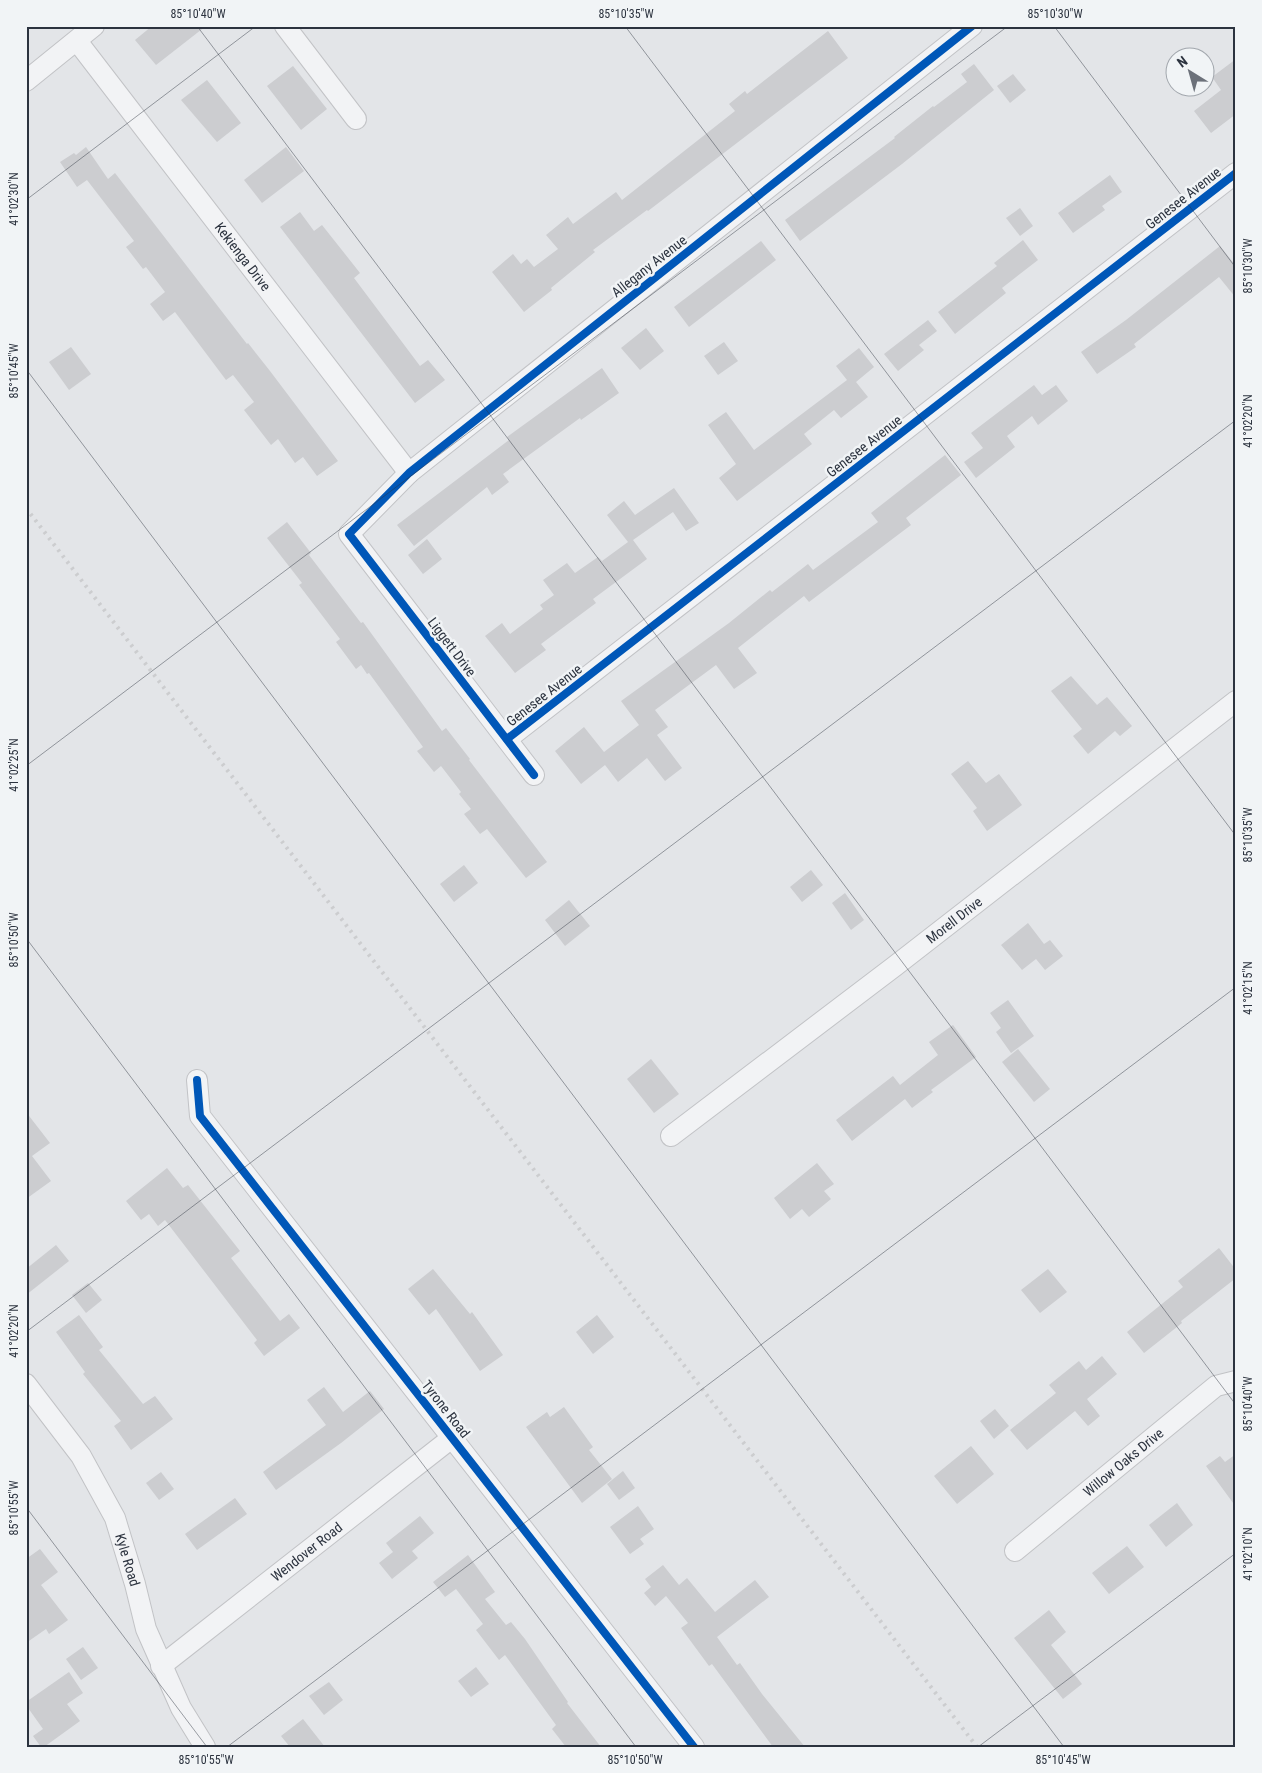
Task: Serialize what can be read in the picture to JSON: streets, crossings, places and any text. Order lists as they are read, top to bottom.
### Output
{
  "streets": {
    "street": [
      "Genesee Avenue",
      "Kekienga Drive",
      "Allegany Avenue",
      "Liggett Drive",
      "Morell Drive",
      "Tyrone Road",
      "Willow Oaks Drive",
      "Wendover Road",
      "Kyle Road"
    ]
  },
  "crossings": [
    ["Genesee Avenue", "Liggett Drive"],
    ["Kekienga Drive", "Allegany Avenue"],
    ["Allegany Avenue", "Liggett Drive"],
    ["Tyrone Road", "Wendover Road"],
    ["Wendover Road", "Kyle Road"]
  ],
  "north": "top left",
  "coordinates": [
    "85°10'40\"W",
    "85°10'35\"W",
    "85°10'30\"W",
    "41°02'30\"N",
    "85°10'45\"W",
    "41°02'20\"N",
    "41°02'25\"N",
    "85°10'50\"W",
    "41°02'15\"N",
    "85°10'55\"W",
    "41°02'10\"N"
  ]
}
